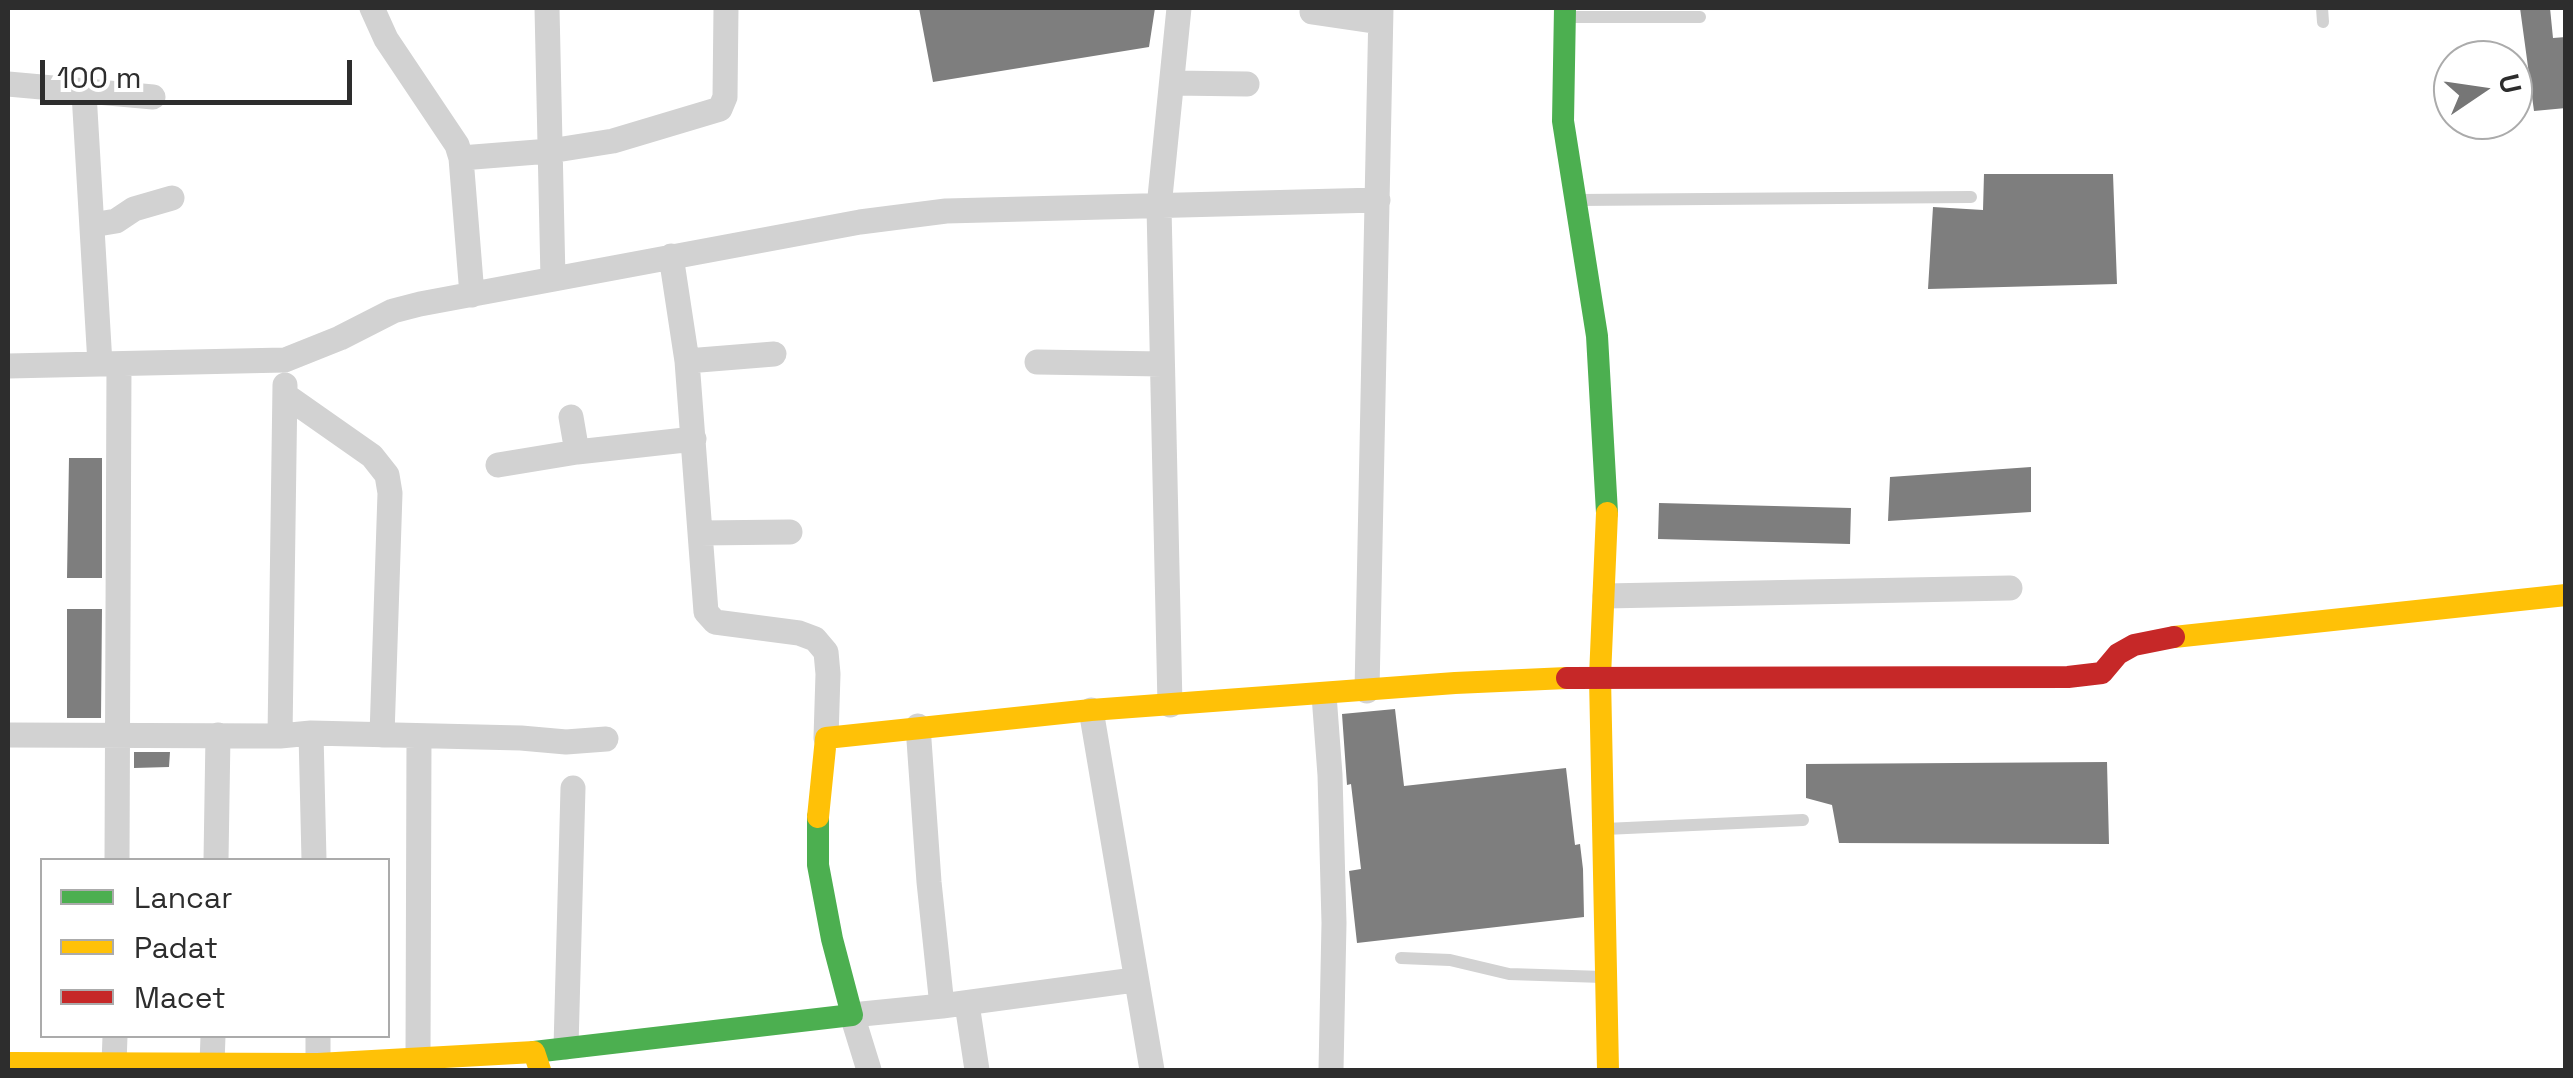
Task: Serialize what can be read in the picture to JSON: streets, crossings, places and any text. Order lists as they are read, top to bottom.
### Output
{
  "legend": ["Lancar", "Padat", "Macet"],
  "scale_bar": "100 m",
  "north": "right"
}
